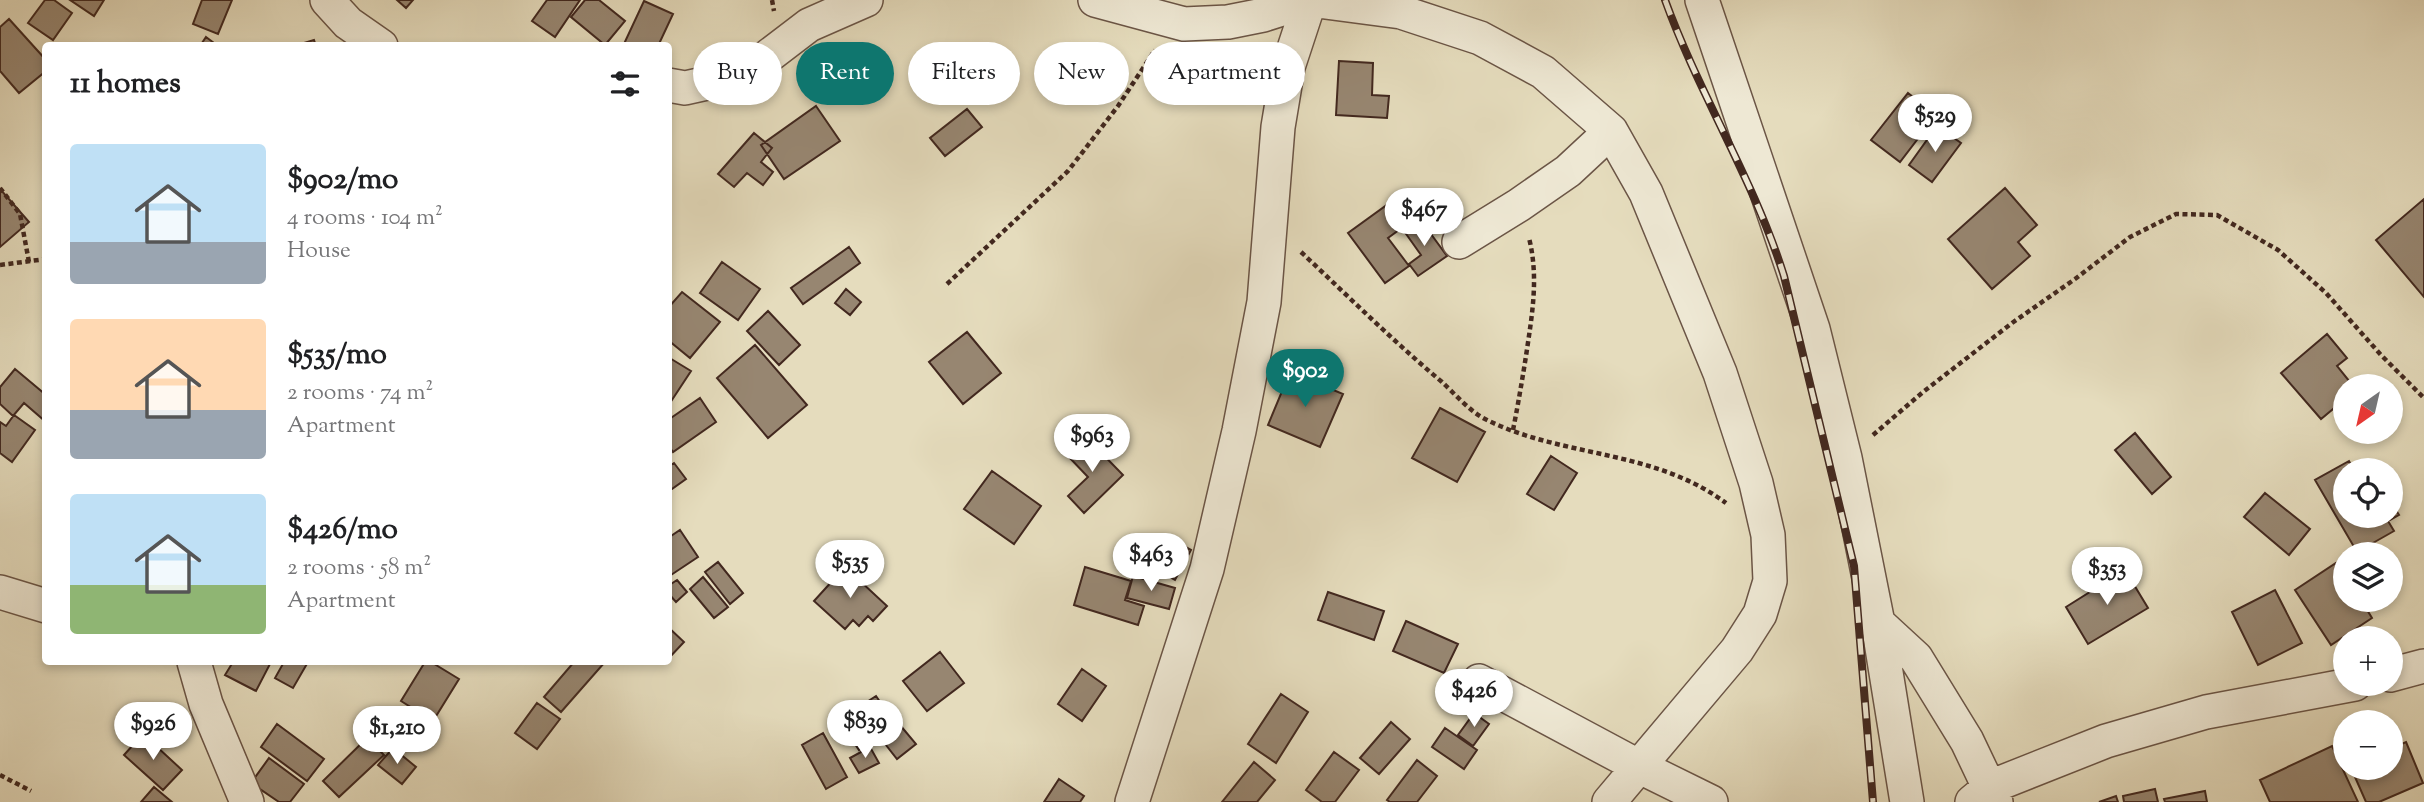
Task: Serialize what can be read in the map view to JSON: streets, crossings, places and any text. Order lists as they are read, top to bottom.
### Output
{
  "north": "bottom left",
  "page": {
    "chip": [
      "Buy",
      "Rent",
      "Filters",
      "New",
      "Apartment"
    ],
    "heading": "11 homes",
    "price": [
      "$529",
      "$467",
      "$902",
      "$963",
      "$463",
      "$535",
      "$353",
      "$426",
      "$839",
      "$926",
      "$1,210"
    ],
    "list": [
      {
        "name": "$902/mo",
        "note": "4 rooms · 104 m² · House"
      },
      {
        "name": "$535/mo",
        "note": "2 rooms · 74 m² · Apartment"
      },
      {
        "name": "$426/mo",
        "note": "2 rooms · 58 m² · Apartment"
      }
    ],
    "map_buttons": ["+", "−"]
  }
}
